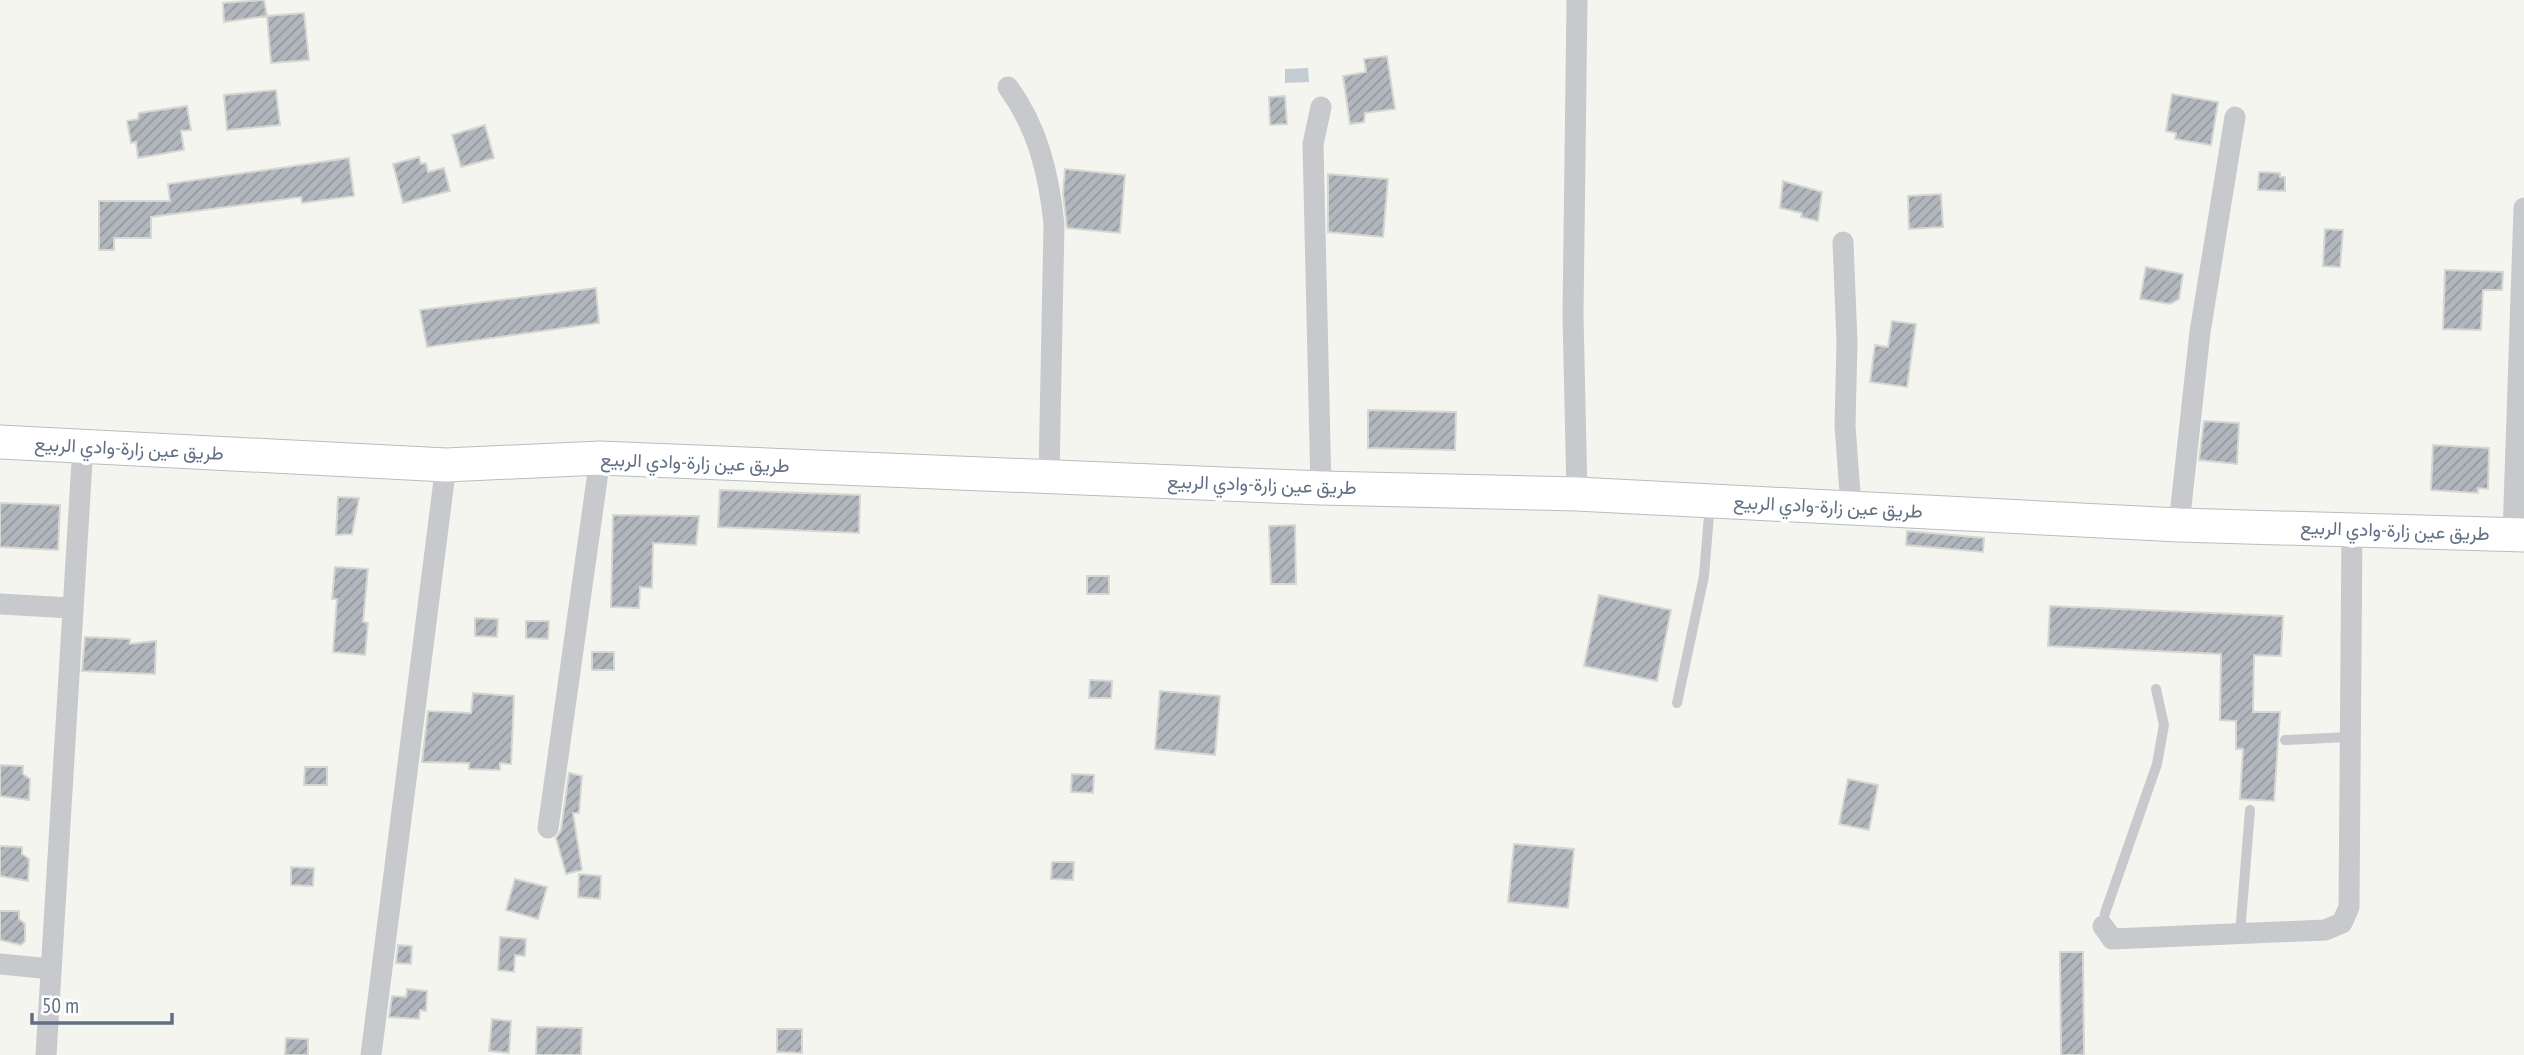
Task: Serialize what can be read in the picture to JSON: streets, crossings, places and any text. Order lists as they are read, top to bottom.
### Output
{
  "streets": {
    "main road": ["طريق عين زارة-وادي الربيع"]
  },
  "scale_bar": "50 m"
}
